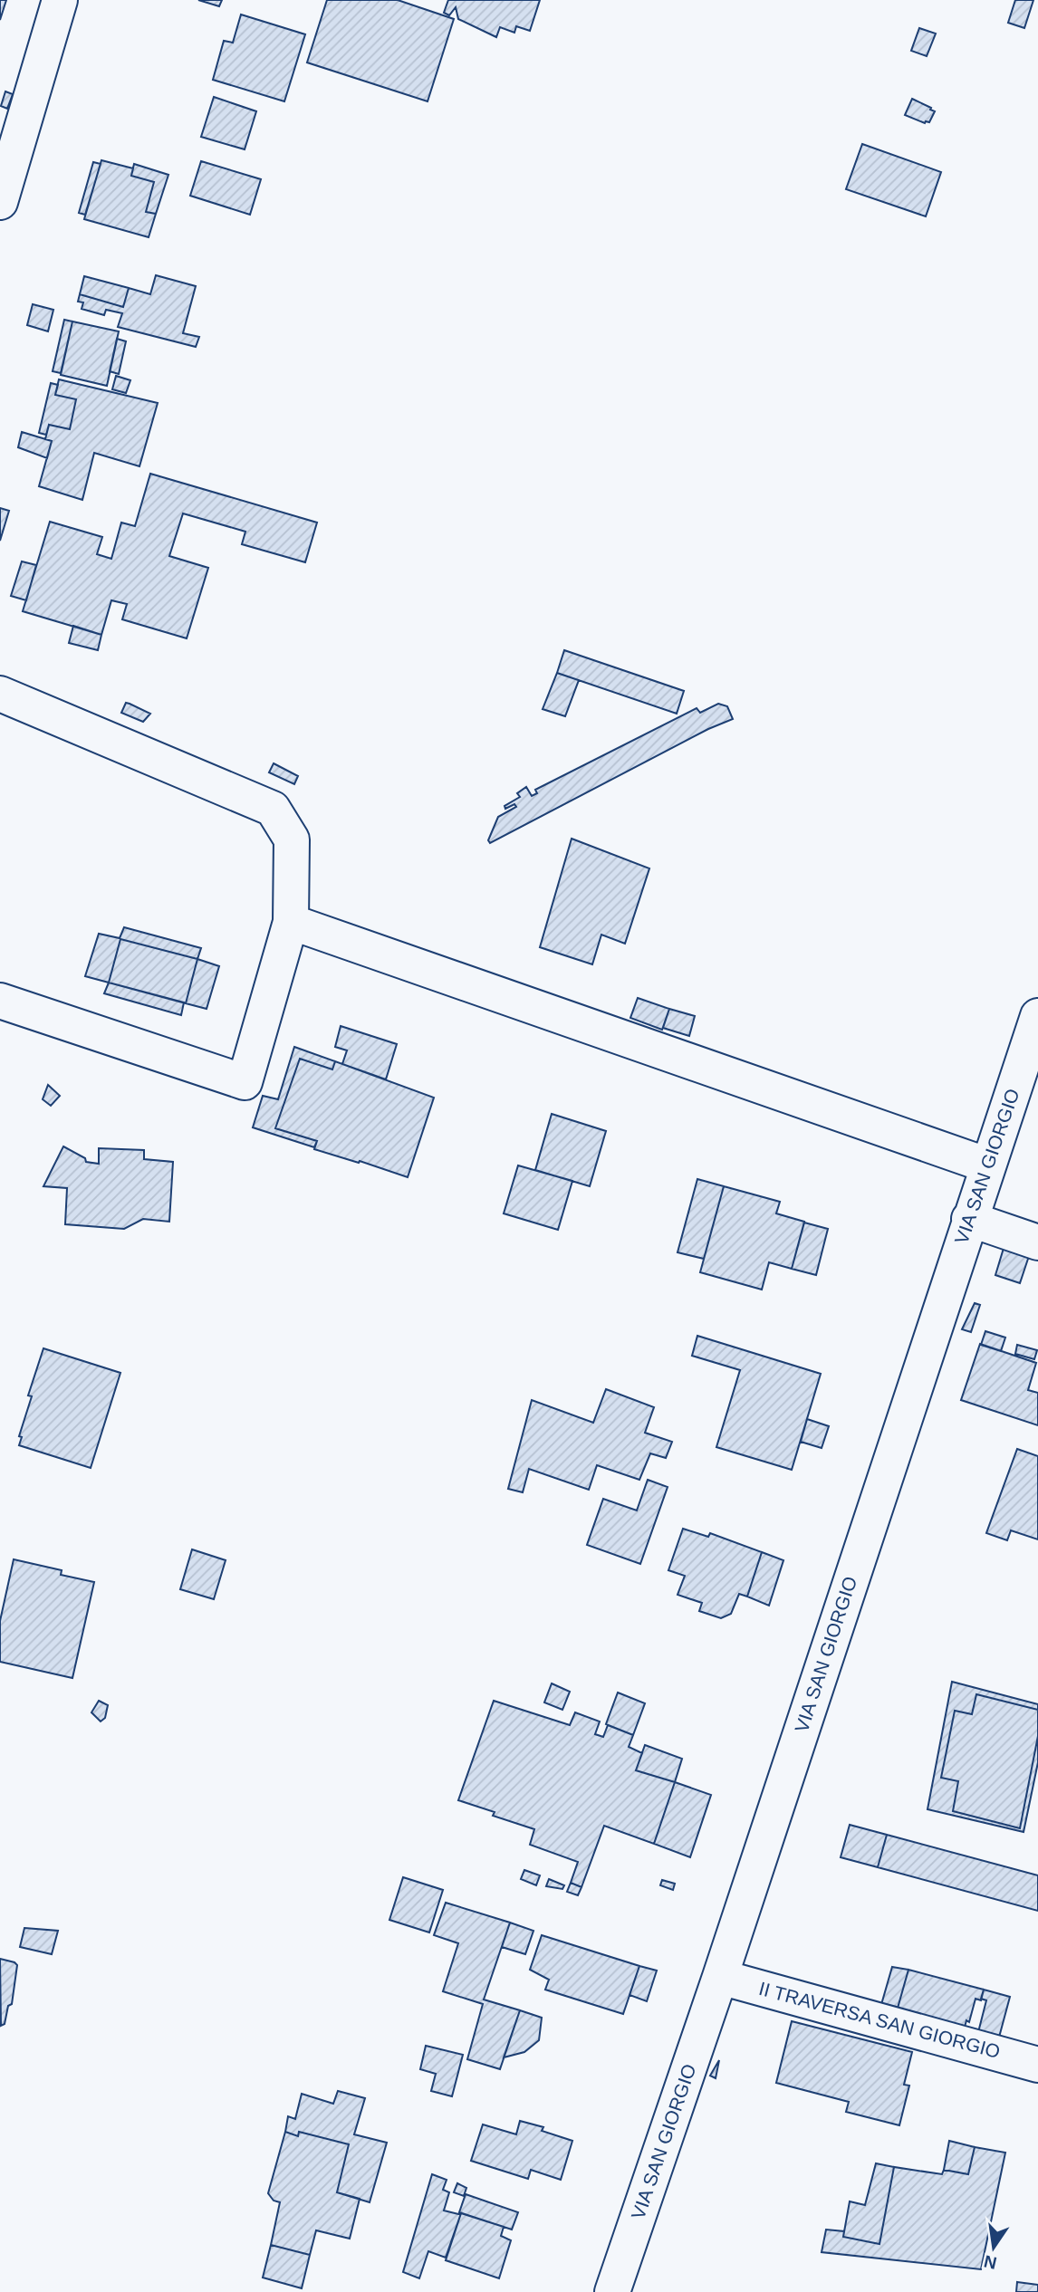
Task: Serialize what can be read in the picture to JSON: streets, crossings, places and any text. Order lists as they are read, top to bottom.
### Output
{
  "streets": {
    "street": ["VIA SAN GIORGIO", "II TRAVERSA SAN GIORGIO"]
  },
  "crossings": [
    ["VIA SAN GIORGIO", "II TRAVERSA SAN GIORGIO"]
  ],
  "north": "bottom"
}
